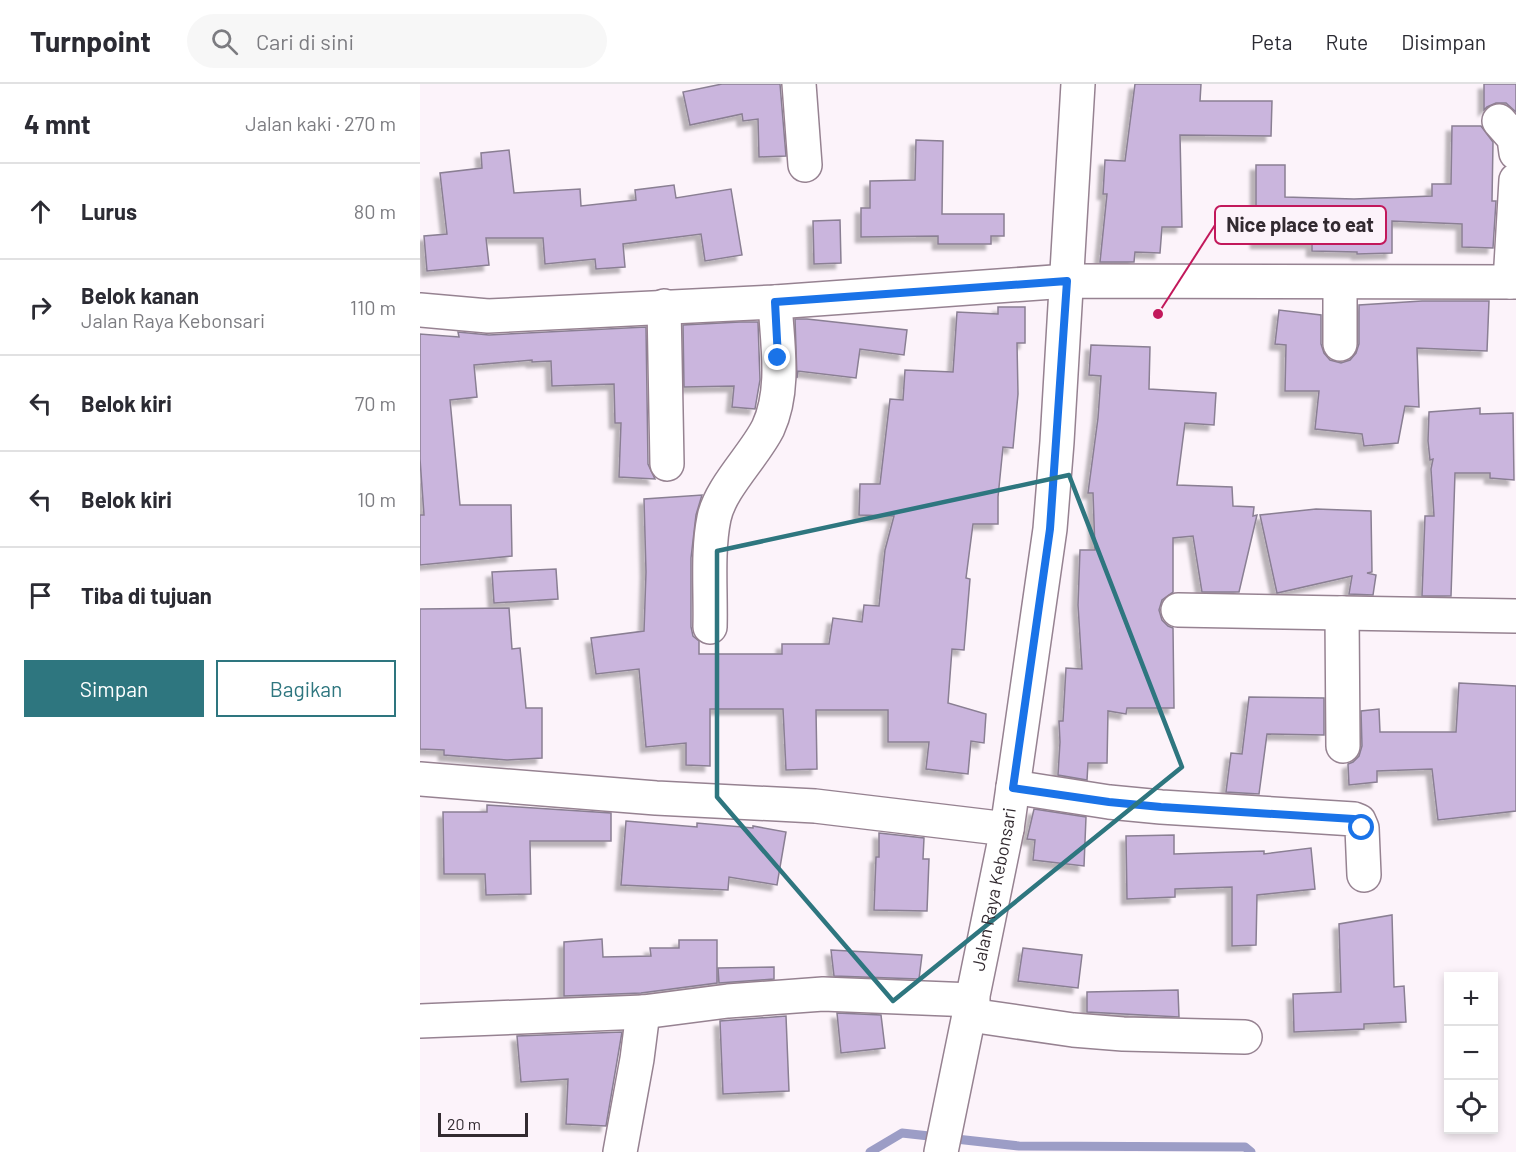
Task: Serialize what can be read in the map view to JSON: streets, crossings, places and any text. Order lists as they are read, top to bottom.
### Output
{
  "streets": {
    "street": ["Jalan Raya Kebonsari"]
  },
  "places": ["Nice place to eat"],
  "scale_bar": "20 m",
  "page": {
    "header": "Turnpoint",
    "search": "Cari di sini",
    "nav": ["Peta", "Rute", "Disimpan"],
    "heading": ["4 mnt", "Jalan kaki · 270 m"],
    "list": [
      ["Lurus", "80 m"],
      ["Belok kanan", "Jalan Raya Kebonsari", "110 m"],
      ["Belok kiri", "70 m"],
      ["Belok kiri", "10 m"],
      "Tiba di tujuan"
    ],
    "buttons": ["Simpan", "Bagikan"],
    "map_buttons": ["+", "−"],
    "scale": "20 m"
  }
}
